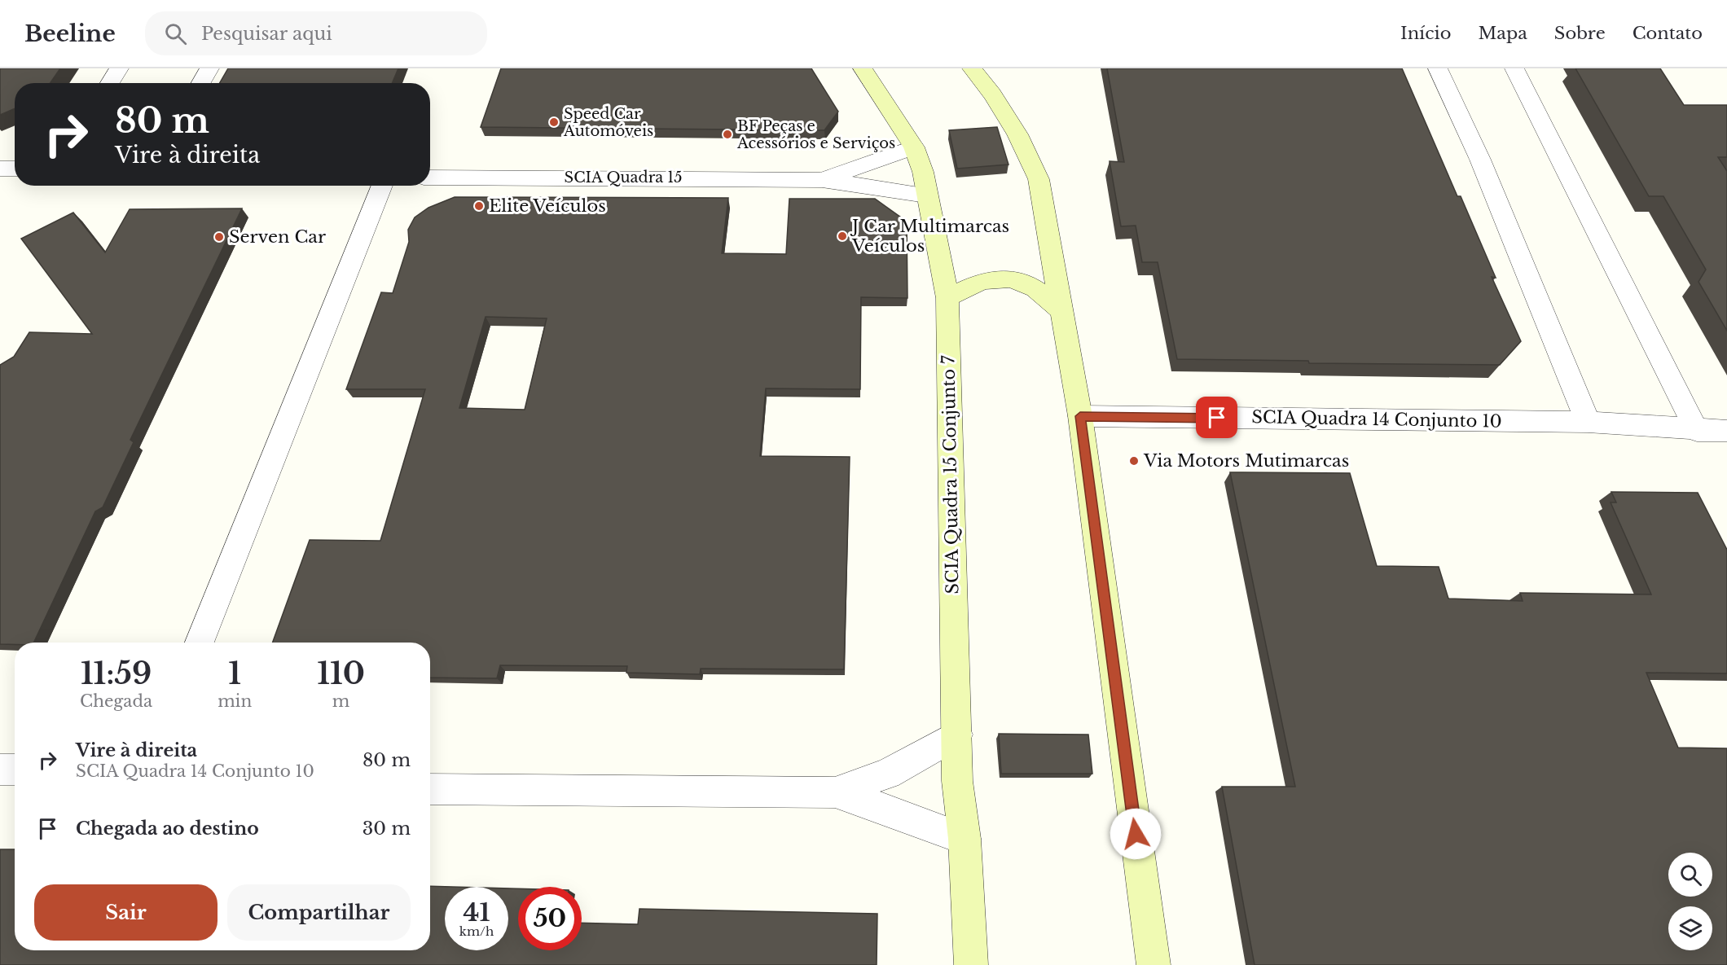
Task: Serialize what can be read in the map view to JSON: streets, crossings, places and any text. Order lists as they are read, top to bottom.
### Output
{
  "streets": {
    "main road": ["SCIA Quadra 15 Conjunto 7"],
    "street": ["SCIA Quadra 15", "SCIA Quadra 14 Conjunto 10"]
  },
  "crossings": [
    ["SCIA Quadra 15", "SCIA Quadra 15 Conjunto 7"]
  ],
  "places": [
    "Speed Car Automóveis",
    "BF Peças e Acessórios e Serviços",
    "Elite Veículos",
    "J Car Multimarcas Veículos",
    "Serven Car",
    "Via Motors Mutimarcas"
  ],
  "page": {
    "header": "Beeline",
    "search": "Pesquisar aqui",
    "nav": [
      "Início",
      "Mapa",
      "Sobre",
      "Contato"
    ],
    "turn": ["80 m", "Vire à direita"],
    "eta": [
      "11:59",
      "Chegada",
      "1",
      "min",
      "110",
      "m"
    ],
    "list": [
      {
        "name": "Vire à direita",
        "note": "SCIA Quadra 14 Conjunto 10",
        "value": "80 m"
      },
      {
        "name": "Chegada ao destino",
        "value": "30 m"
      }
    ],
    "buttons": ["Sair", "Compartilhar"],
    "speed": "41 km/h",
    "limit": "50"
  }
}
